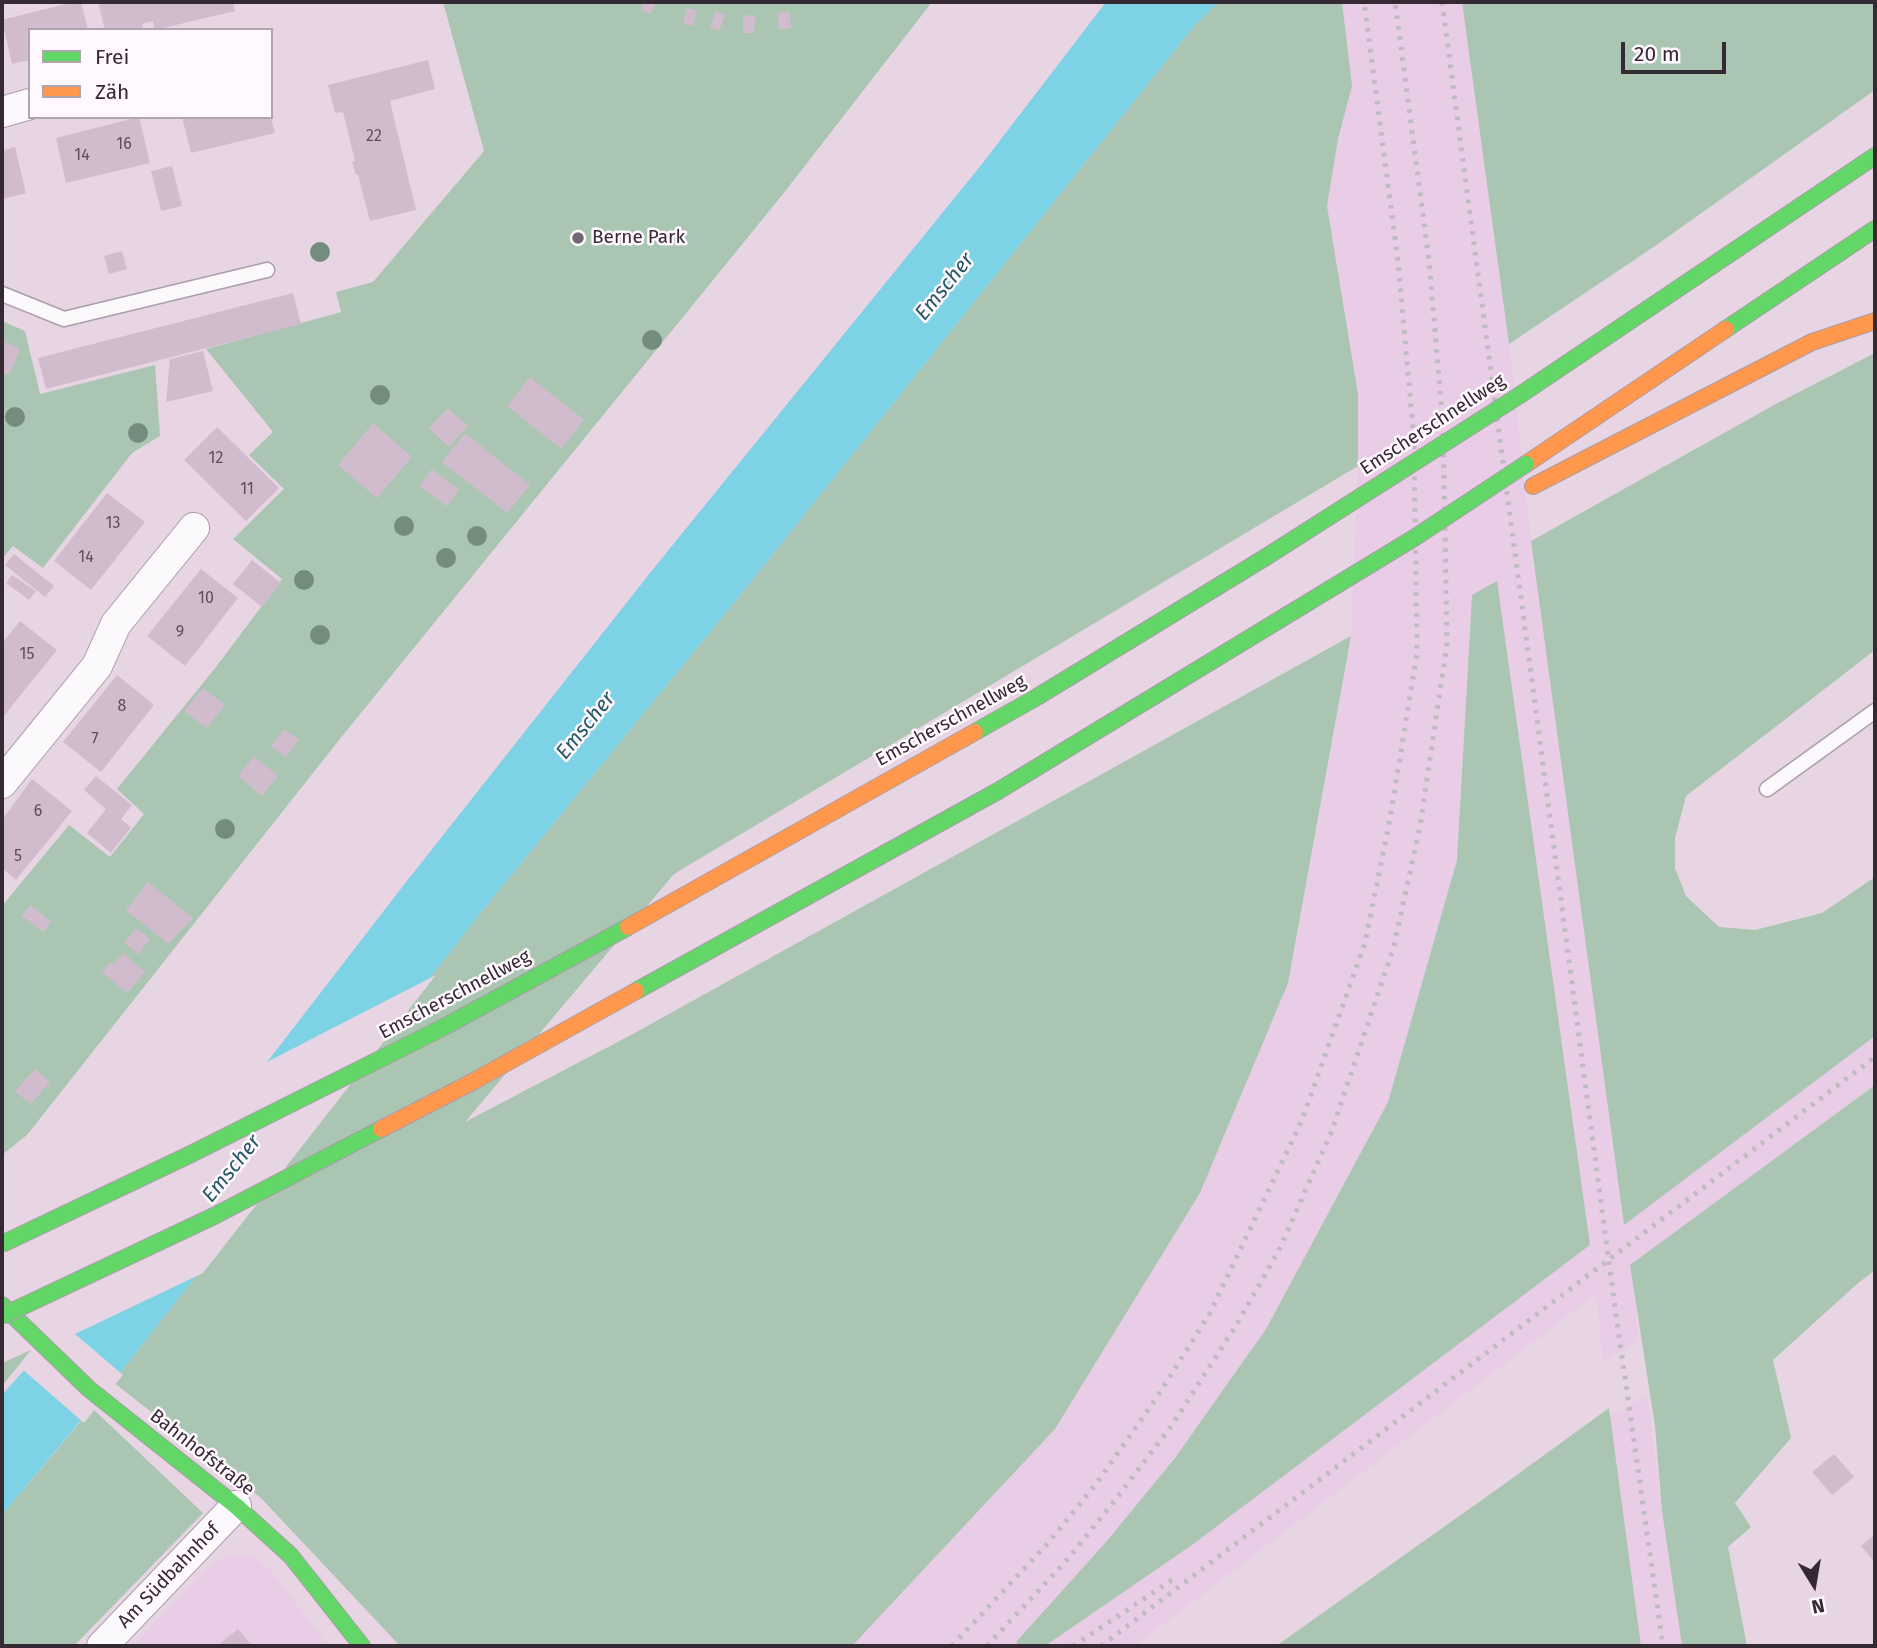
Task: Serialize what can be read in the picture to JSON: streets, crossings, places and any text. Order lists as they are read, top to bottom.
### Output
{
  "streets": {
    "main road": ["Emscherschnellweg", "Bahnhofstraße"],
    "street": ["Am Südbahnhof"]
  },
  "crossings": [
    ["Bahnhofstraße", "Am Südbahnhof"]
  ],
  "water": ["Emscher"],
  "places": ["Berne Park"],
  "house_numbers": [
    "22",
    "16",
    "14",
    "12",
    "11",
    "13",
    "14",
    "10",
    "9",
    "15",
    "8",
    "7",
    "6",
    "5"
  ],
  "legend": ["Frei", "Zäh"],
  "scale_bar": "20 m",
  "north": "bottom"
}
